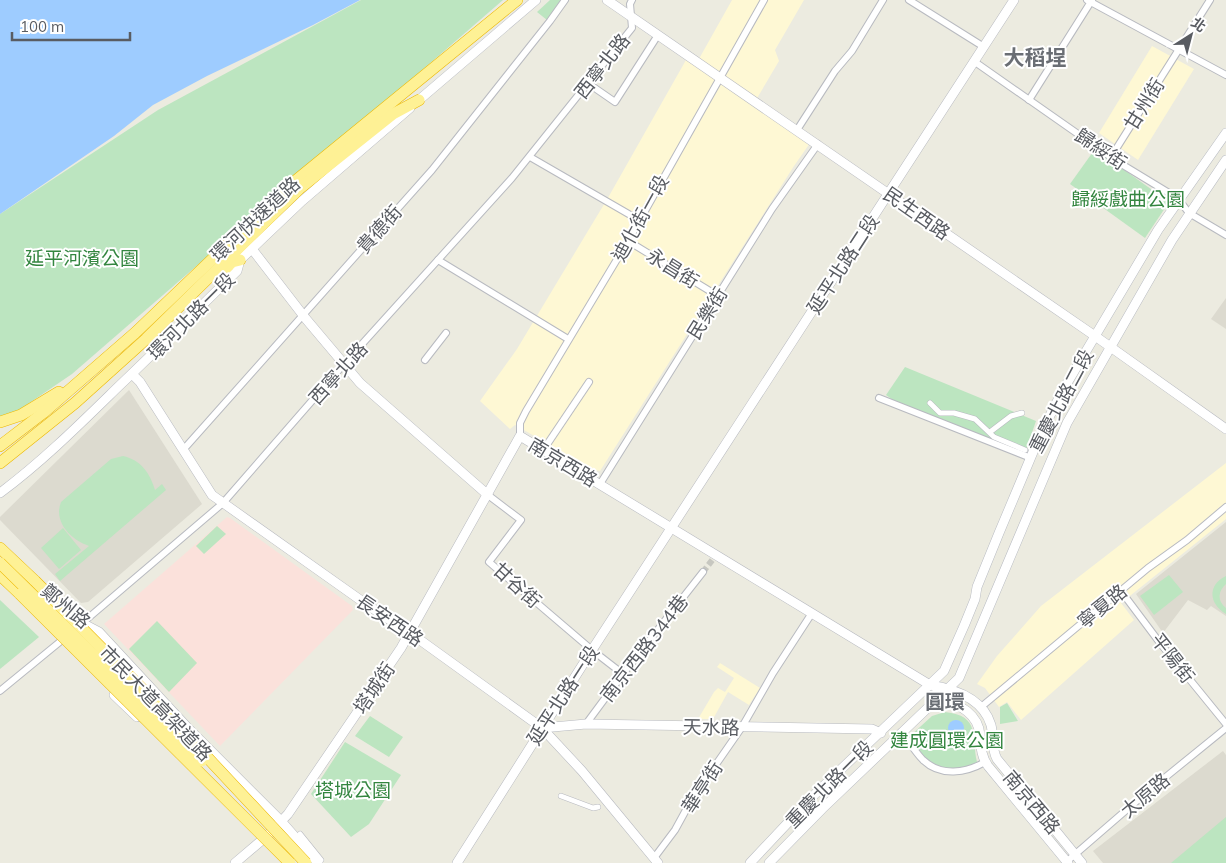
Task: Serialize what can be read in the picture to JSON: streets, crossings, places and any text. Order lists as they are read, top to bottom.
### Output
{
  "streets": {
    "highway": ["環河快速道路", "市民大道高架道路"],
    "street": [
      "西寧北路",
      "甘州街",
      "歸綏街",
      "民生西路",
      "迪化街一段",
      "貴德街",
      "延平北路二段",
      "永昌街",
      "民樂街",
      "環河北路一段",
      "重慶北路二段",
      "南京西路",
      "甘谷街",
      "鄭州路",
      "寧夏路",
      "長安西路",
      "南京西路344巷",
      "平陽街",
      "塔城街",
      "延平北路一段",
      "天水路",
      "重慶北路一段",
      "華亭街",
      "太原路"
    ]
  },
  "crossings": [
    ["西寧北路", "民生西路"],
    ["西寧北路", "鄭州路"],
    ["西寧北路", "長安西路"],
    ["甘州街", "歸綏街"],
    ["歸綏街", "延平北路二段"],
    ["歸綏街", "重慶北路二段"],
    ["民生西路", "迪化街一段"],
    ["民生西路", "延平北路二段"],
    ["民生西路", "民樂街"],
    ["民生西路", "重慶北路二段"],
    ["迪化街一段", "永昌街"],
    ["迪化街一段", "南京西路"],
    ["環河快速道路", "環河北路一段"],
    ["貴德街", "長安西路"],
    ["延平北路二段", "南京西路"],
    ["延平北路二段", "延平北路一段"],
    ["永昌街", "民樂街"],
    ["民樂街", "南京西路"],
    ["環河北路一段", "長安西路"],
    ["重慶北路二段", "南京西路"],
    ["重慶北路二段", "重慶北路一段"],
    ["南京西路", "甘谷街"],
    ["南京西路", "寧夏路"],
    ["南京西路", "塔城街"],
    ["南京西路", "延平北路一段"],
    ["南京西路", "重慶北路一段"],
    ["南京西路", "華亭街"],
    ["南京西路", "太原路"],
    ["甘谷街", "塔城街"],
    ["甘谷街", "延平北路一段"],
    ["鄭州路", "塔城街"],
    ["寧夏路", "平陽街"],
    ["長安西路", "塔城街"],
    ["長安西路", "延平北路一段"],
    ["長安西路", "天水路"],
    ["長安西路", "華亭街"],
    ["南京西路344巷", "天水路"],
    ["延平北路一段", "天水路"],
    ["天水路", "重慶北路一段"],
    ["天水路", "華亭街"]
  ],
  "districts": ["大稻埕", "圓環"],
  "parks": [
    "歸綏戲曲公園",
    "延平河濱公園",
    "建成圓環公園",
    "塔城公園"
  ],
  "scale_bar": "100 m",
  "north": "top right"
}
